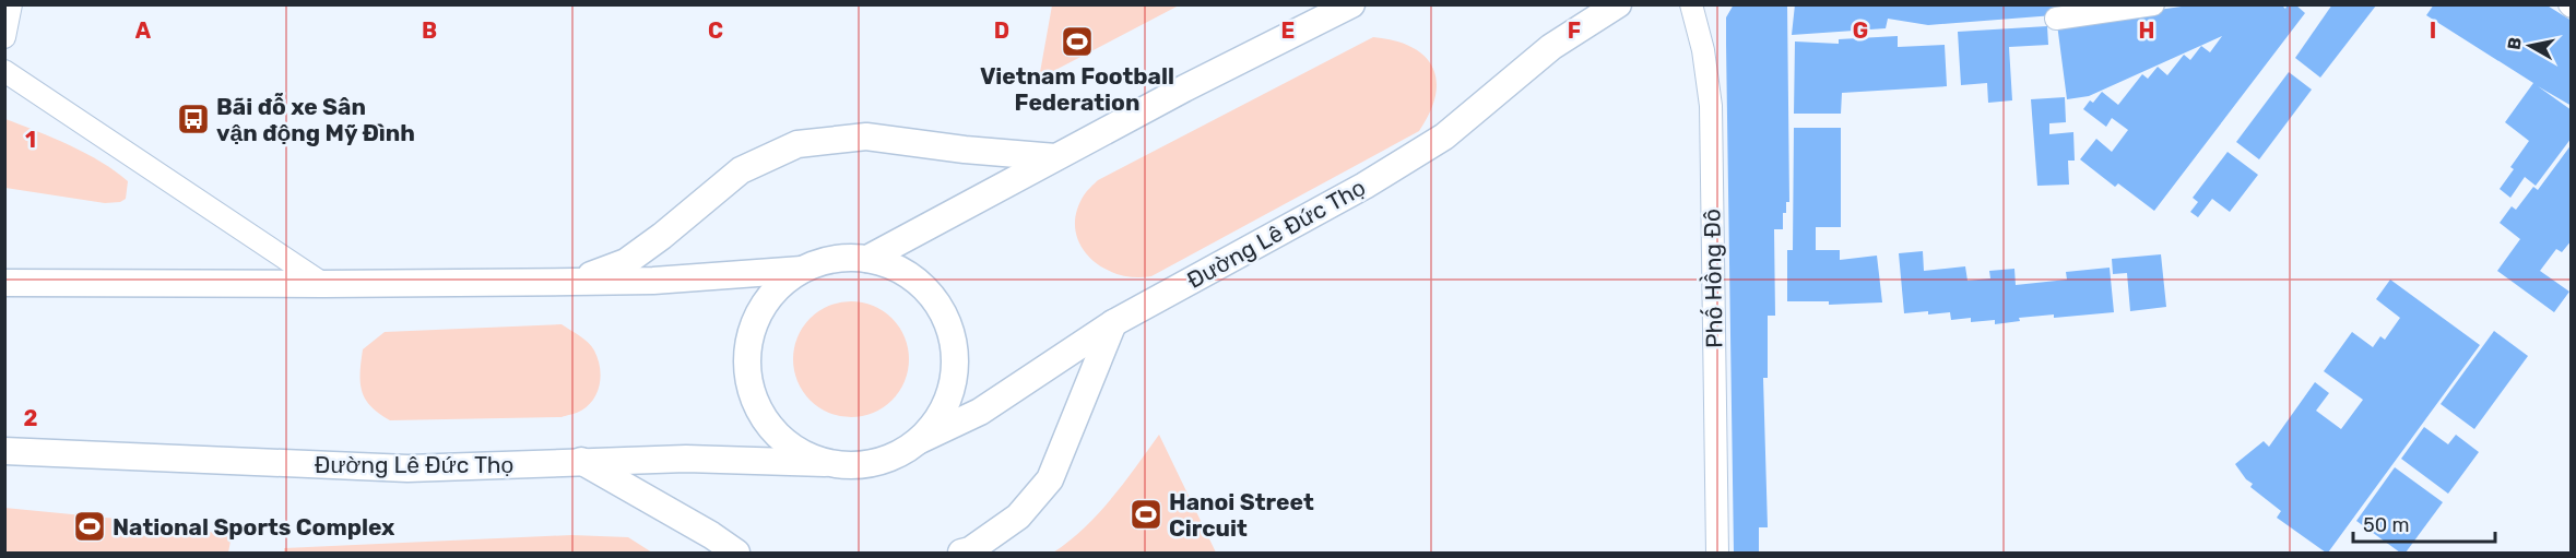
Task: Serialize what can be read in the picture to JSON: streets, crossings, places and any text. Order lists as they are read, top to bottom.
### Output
{
  "streets": {
    "main road": ["Đường Lê Đức Thọ"],
    "street": ["Phố Hồng Đô"]
  },
  "places": {
    "sports": ["Vietnam Football Federation", "Hanoi Street Circuit", "National Sports Complex"],
    "bus stop": ["Bãi đỗ xe Sân vận động Mỹ Đình"]
  },
  "scale_bar": "50 m",
  "north": "left",
  "grid": {
    "columns": [
      "A",
      "B",
      "C",
      "D",
      "E",
      "F",
      "G",
      "H",
      "I"
    ],
    "rows": ["1", "2"]
  }
}
